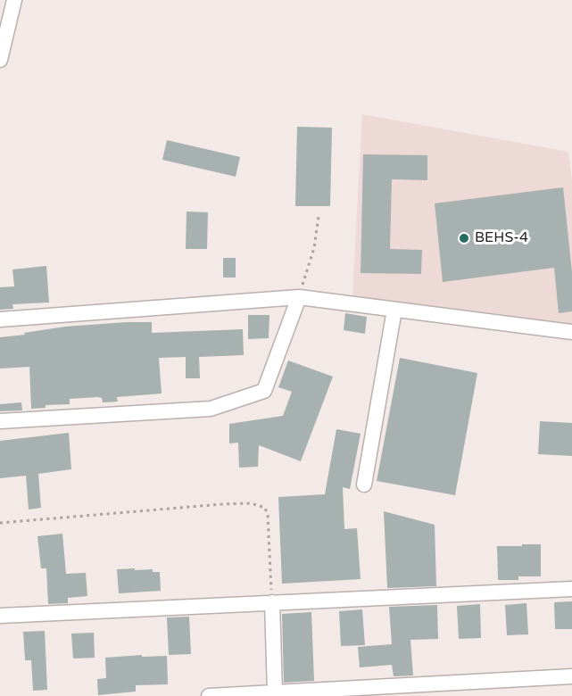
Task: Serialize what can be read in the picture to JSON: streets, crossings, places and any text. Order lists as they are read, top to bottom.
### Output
{
  "places": ["BEHS-4"]
}
